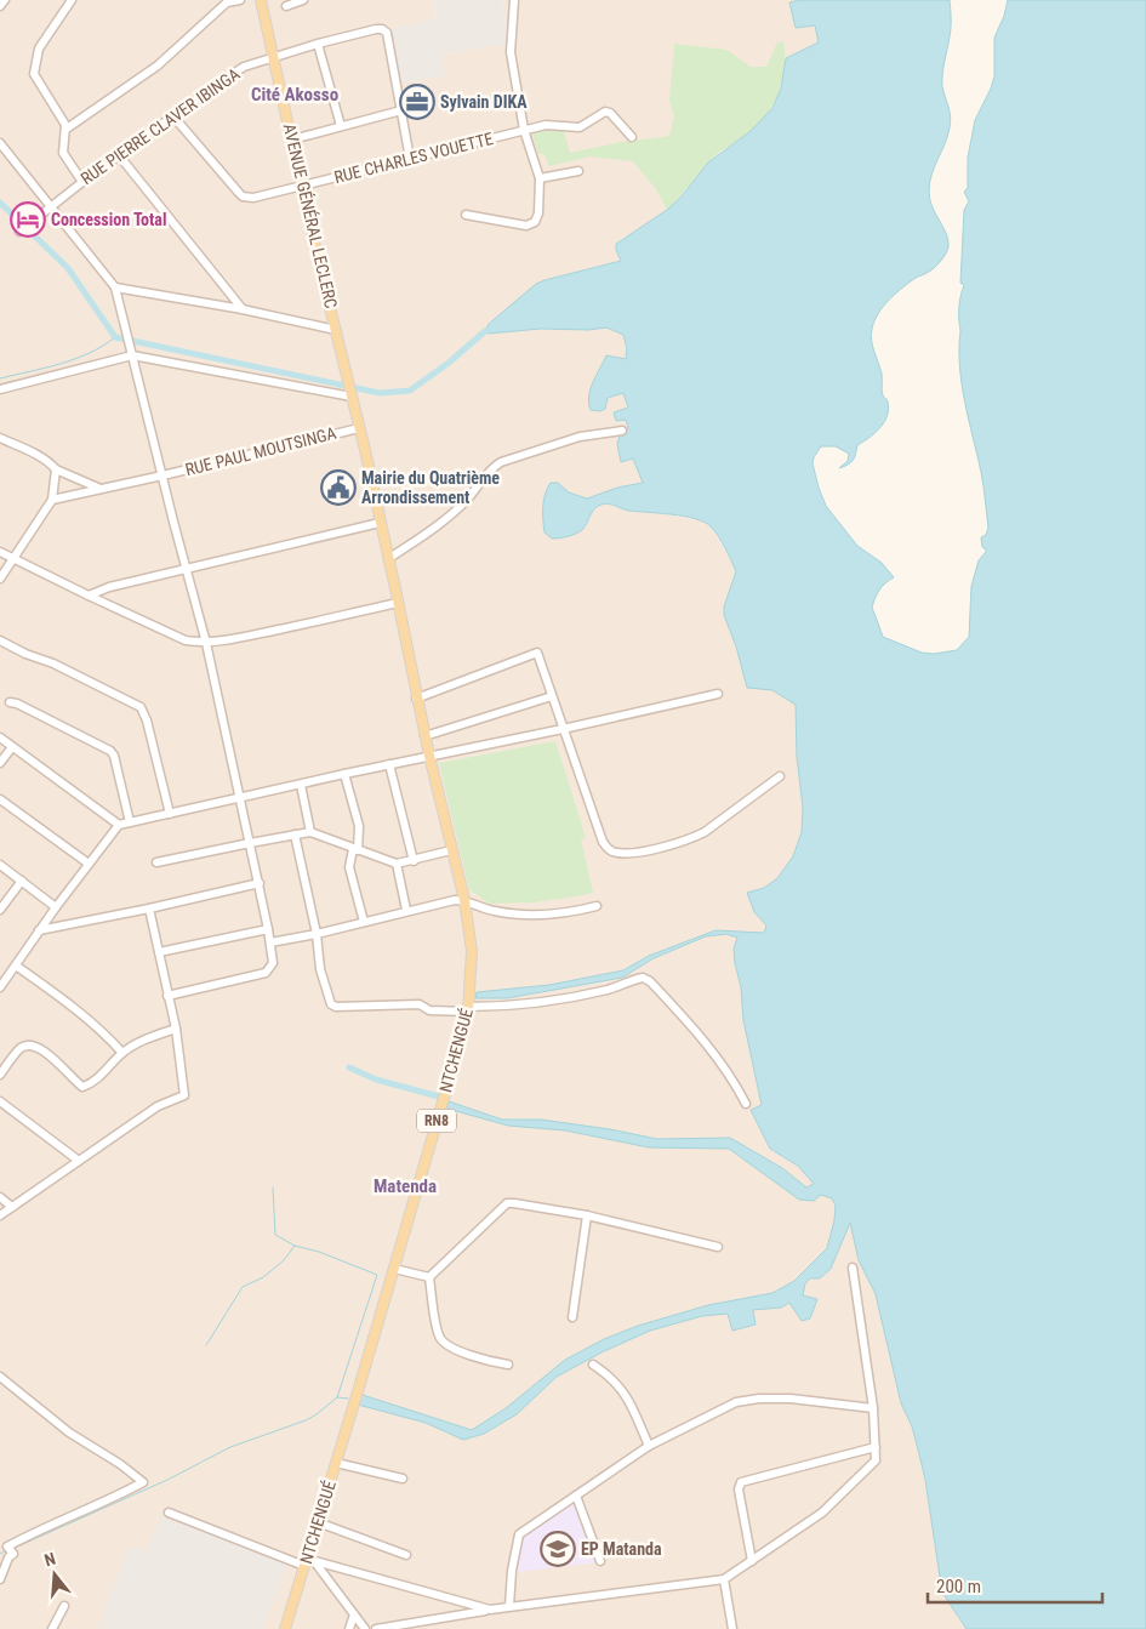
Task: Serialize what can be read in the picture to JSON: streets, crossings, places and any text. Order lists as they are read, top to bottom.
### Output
{
  "streets": {
    "main road": ["AVENUE GÉNÉRAL LECLERC", "NTCHENGUÉ", "RN8"],
    "street": ["RUE PIERRE CLAVER IBINGA", "RUE CHARLES VOUETTE", "RUE PAUL MOUTSINGA"]
  },
  "crossings": [
    ["RUE PIERRE CLAVER IBINGA", "RUE CHARLES VOUETTE"],
    ["RUE PIERRE CLAVER IBINGA", "AVENUE GÉNÉRAL LECLERC"],
    ["RUE CHARLES VOUETTE", "AVENUE GÉNÉRAL LECLERC"],
    ["AVENUE GÉNÉRAL LECLERC", "RUE PAUL MOUTSINGA"],
    ["AVENUE GÉNÉRAL LECLERC", "NTCHENGUÉ"]
  ],
  "districts": ["Cité Akosso", "Matenda"],
  "places": {
    "office": ["Sylvain DIKA"],
    "hotel": ["Concession Total"],
    "public building": ["Mairie du Quatrième Arrondissement"],
    "school or university": ["EP Matanda"]
  },
  "scale_bar": "200 m",
  "north": "top"
}
